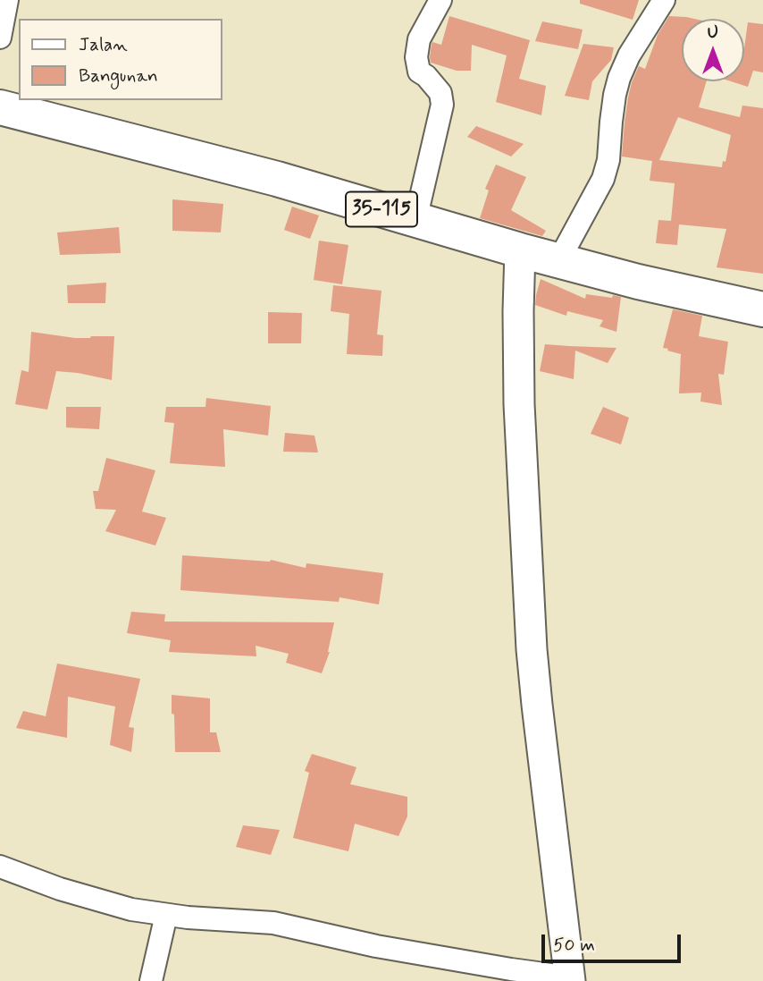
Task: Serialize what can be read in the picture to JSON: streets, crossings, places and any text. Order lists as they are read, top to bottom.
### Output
{
  "streets": {
    "main road": ["35-115"]
  },
  "legend": ["Jalan", "Bangunan"],
  "scale_bar": "50 m",
  "north": "top"
}
